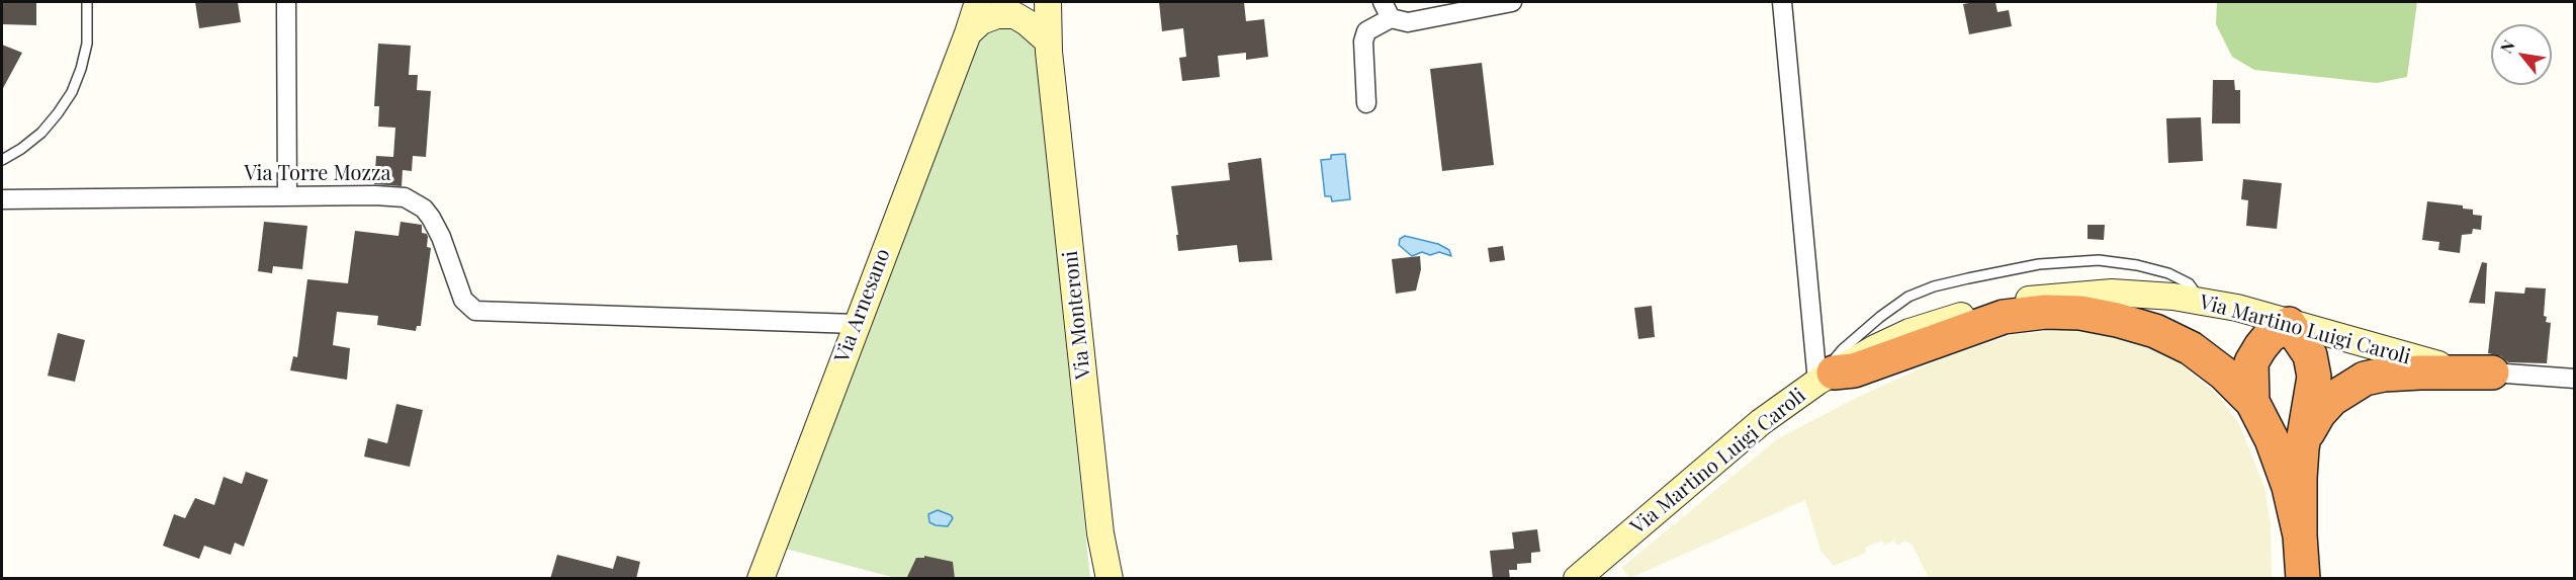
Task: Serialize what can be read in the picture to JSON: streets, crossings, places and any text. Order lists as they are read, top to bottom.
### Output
{
  "streets": {
    "main road": ["Via Arnesano", "Via Monteroni", "Via Martino Luigi Caroli"],
    "street": ["Via Torre Mozza"]
  },
  "crossings": [
    ["Via Torre Mozza", "Via Arnesano"]
  ],
  "north": "top left"
}
